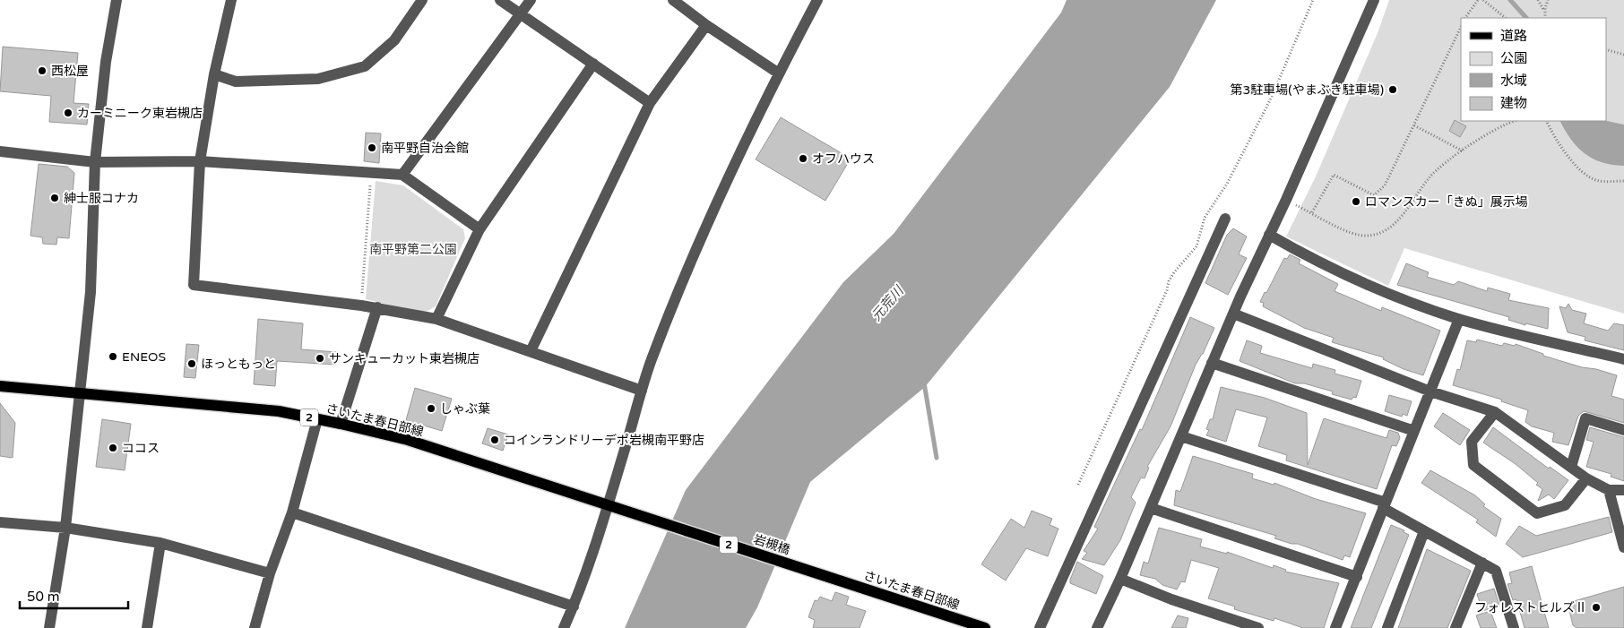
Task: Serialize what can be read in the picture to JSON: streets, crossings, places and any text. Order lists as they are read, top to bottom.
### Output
{
  "streets": {
    "main road": ["2", "さいたま春日部線", "岩槻橋"]
  },
  "crossings": [
    ["さいたま春日部線", "岩槻橋"]
  ],
  "water": ["元荒川"],
  "parks": ["南平野第二公園"],
  "places": [
    "西松屋",
    "第3駐車場(やまぶき駐車場)",
    "カーミニーク東岩槻店",
    "南平野自治会館",
    "オフハウス",
    "紳士服コナカ",
    "ロマンスカー「きぬ」展示場",
    "ENEOS",
    "サンキューカット東岩槻店",
    "ほっともっと",
    "しゃぶ葉",
    "コインランドリーデポ岩槻南平野店",
    "ココス",
    "フォレストヒルズⅡ"
  ],
  "legend": [
    "道路",
    "公園",
    "水域",
    "建物"
  ],
  "scale_bar": "50 m"
}
